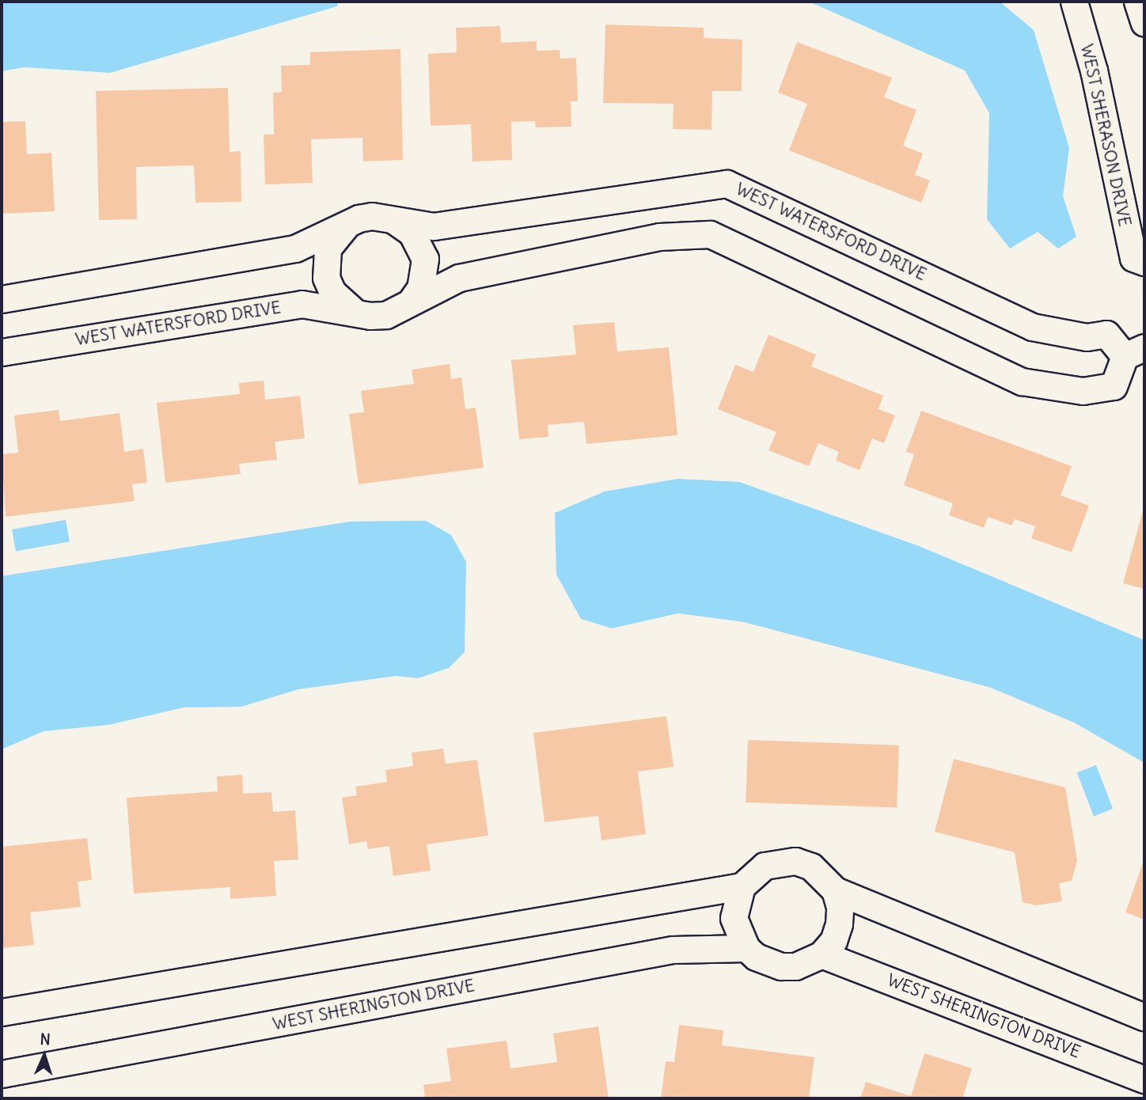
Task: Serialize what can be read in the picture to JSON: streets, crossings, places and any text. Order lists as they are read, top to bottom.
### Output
{
  "streets": {
    "street": ["WEST SHERASON DRIVE", "WEST WATERSFORD DRIVE", "WEST SHERINGTON DRIVE"]
  },
  "north": "top"
}
